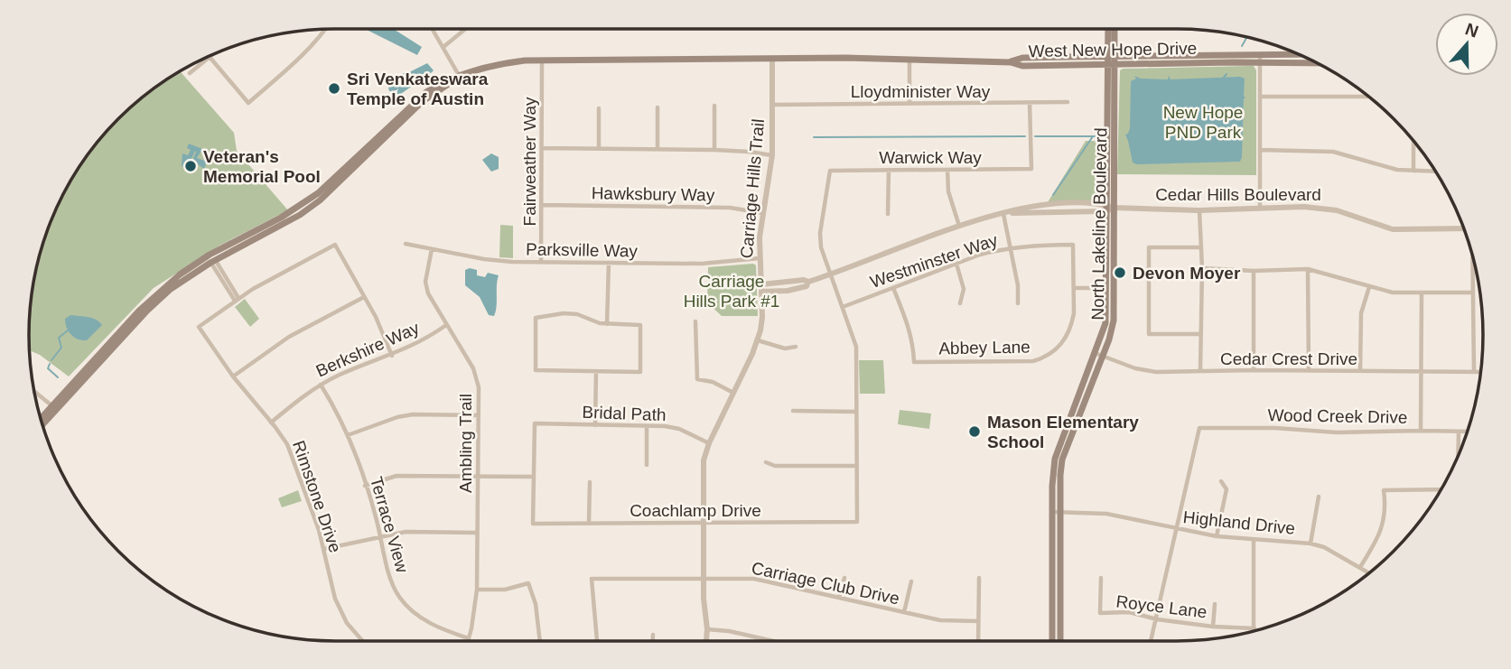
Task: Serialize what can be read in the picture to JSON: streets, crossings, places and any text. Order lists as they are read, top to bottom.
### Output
{
  "streets": {
    "main road": ["West New Hope Drive", "North Lakeline Boulevard"],
    "street": [
      "Lloydminister Way",
      "Warwick Way",
      "Fairweather Way",
      "Carriage Hills Trail",
      "Hawksbury Way",
      "Cedar Hills Boulevard",
      "Parksville Way",
      "Westminster Way",
      "Abbey Lane",
      "Berkshire Way",
      "Cedar Crest Drive",
      "Bridal Path",
      "Wood Creek Drive",
      "Ambling Trail",
      "Rimstone Drive",
      "Coachlamp Drive",
      "Highland Drive",
      "Terrace View",
      "Carriage Club Drive",
      "Royce Lane"
    ]
  },
  "crossings": [
    ["West New Hope Drive", "Fairweather Way"],
    ["West New Hope Drive", "Carriage Hills Trail"],
    ["West New Hope Drive", "North Lakeline Boulevard"],
    ["Lloydminister Way", "Warwick Way"],
    ["Lloydminister Way", "Carriage Hills Trail"],
    ["Warwick Way", "Cedar Hills Boulevard"],
    ["Fairweather Way", "Hawksbury Way"],
    ["Fairweather Way", "Parksville Way"],
    ["Carriage Hills Trail", "Hawksbury Way"],
    ["Carriage Hills Trail", "Cedar Hills Boulevard"],
    ["Carriage Hills Trail", "Parksville Way"],
    ["Carriage Hills Trail", "Bridal Path"],
    ["Carriage Hills Trail", "Coachlamp Drive"],
    ["Carriage Hills Trail", "Carriage Club Drive"],
    ["Cedar Hills Boulevard", "North Lakeline Boulevard"],
    ["North Lakeline Boulevard", "Cedar Crest Drive"],
    ["North Lakeline Boulevard", "Highland Drive"],
    ["Parksville Way", "Ambling Trail"],
    ["Westminster Way", "Abbey Lane"],
    ["Berkshire Way", "Ambling Trail"],
    ["Berkshire Way", "Rimstone Drive"],
    ["Berkshire Way", "Terrace View"],
    ["Bridal Path", "Coachlamp Drive"],
    ["Wood Creek Drive", "Highland Drive"],
    ["Ambling Trail", "Terrace View"]
  ],
  "parks": ["New Hope PND Park", "Carriage Hills Park #1"],
  "places": [
    "Sri Venkateswara Temple of Austin",
    "Veteran's Memorial Pool",
    "Devon Moyer",
    "Mason Elementary School"
  ],
  "north": "top"
}
